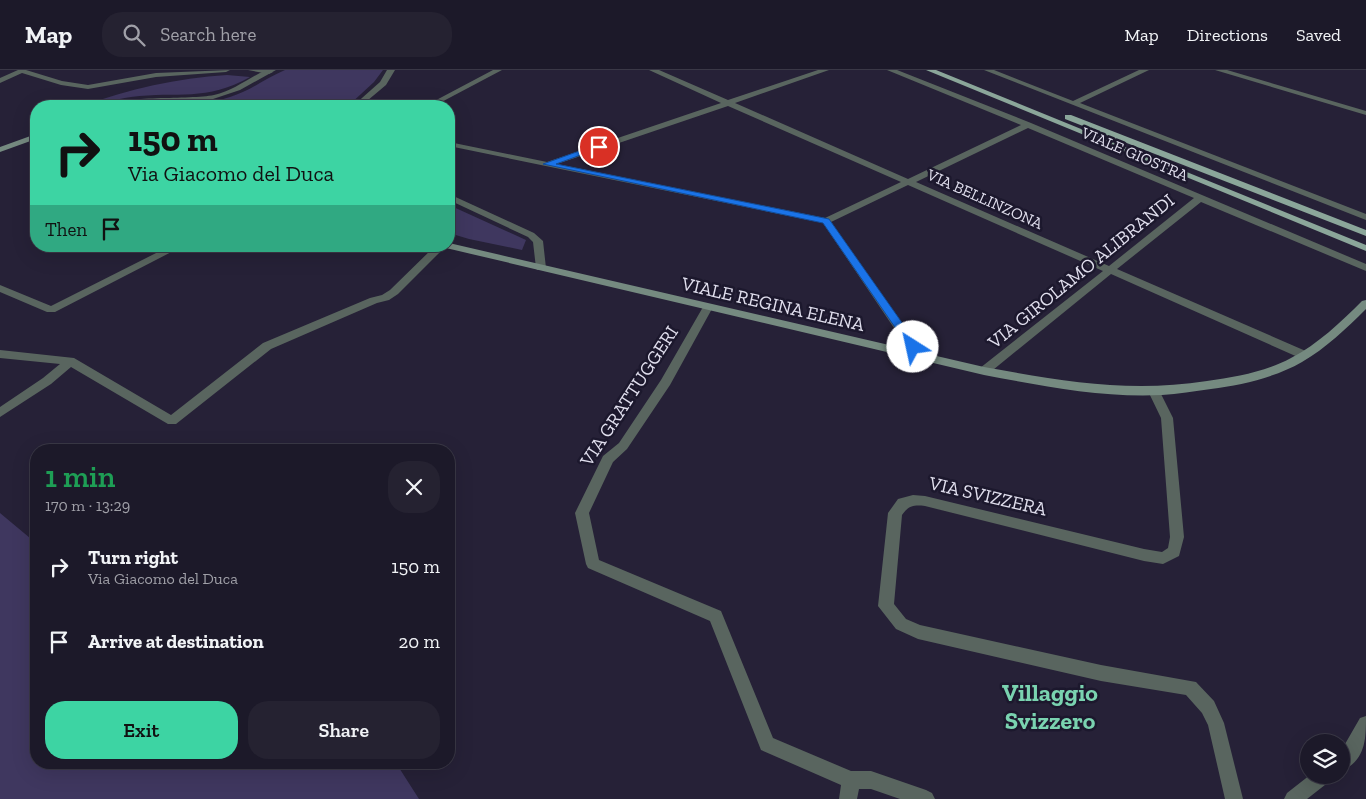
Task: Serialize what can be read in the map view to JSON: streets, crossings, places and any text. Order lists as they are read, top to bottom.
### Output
{
  "streets": {
    "main road": ["VIALE GIOSTRA", "VIALE REGINA ELENA"],
    "street": [
      "VIA BELLINZONA",
      "VIA GIROLAMO ALIBRANDI",
      "VIA GRATTUGGERI",
      "VIA SVIZZERA"
    ]
  },
  "crossings": [
    ["VIALE GIOSTRA", "VIA GIROLAMO ALIBRANDI"],
    ["VIA BELLINZONA", "VIA GIROLAMO ALIBRANDI"],
    ["VIA BELLINZONA", "VIALE REGINA ELENA"],
    ["VIA GIROLAMO ALIBRANDI", "VIALE REGINA ELENA"],
    ["VIALE REGINA ELENA", "VIA GRATTUGGERI"],
    ["VIALE REGINA ELENA", "VIA SVIZZERA"]
  ],
  "districts": ["Villaggio Svizzero"],
  "page": {
    "header": "Map",
    "search": "Search here",
    "nav": ["Map", "Directions", "Saved"],
    "turn": ["150 m", "Via Giacomo del Duca"],
    "then": "Then",
    "heading": ["1 min", "170 m · 13:29"],
    "list": [
      {
        "name": "Turn right",
        "note": "Via Giacomo del Duca",
        "value": "150 m"
      },
      {
        "name": "Arrive at destination",
        "value": "20 m"
      }
    ],
    "buttons": ["Exit", "Share"]
  }
}
